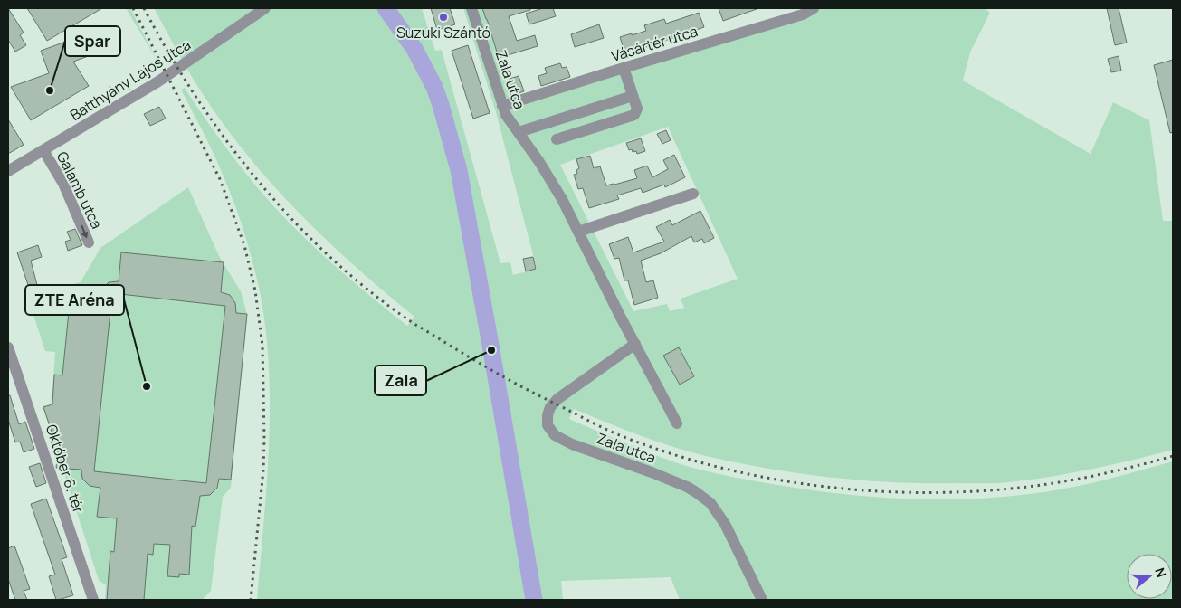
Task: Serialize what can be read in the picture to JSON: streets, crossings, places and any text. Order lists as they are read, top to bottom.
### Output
{
  "streets": {
    "street": [
      "Vásártér utca",
      "Batthyány Lajos utca",
      "Zala utca",
      "Galamb utca",
      "Október 6. tér"
    ]
  },
  "crossings": [
    ["Vásártér utca", "Zala utca"],
    ["Batthyány Lajos utca", "Galamb utca"]
  ],
  "one_way": ["Galamb utca"],
  "places": [
    "Suzuki Szántó",
    "Spar",
    "Zala",
    "ZTE Aréna"
  ],
  "north": "right"
}
